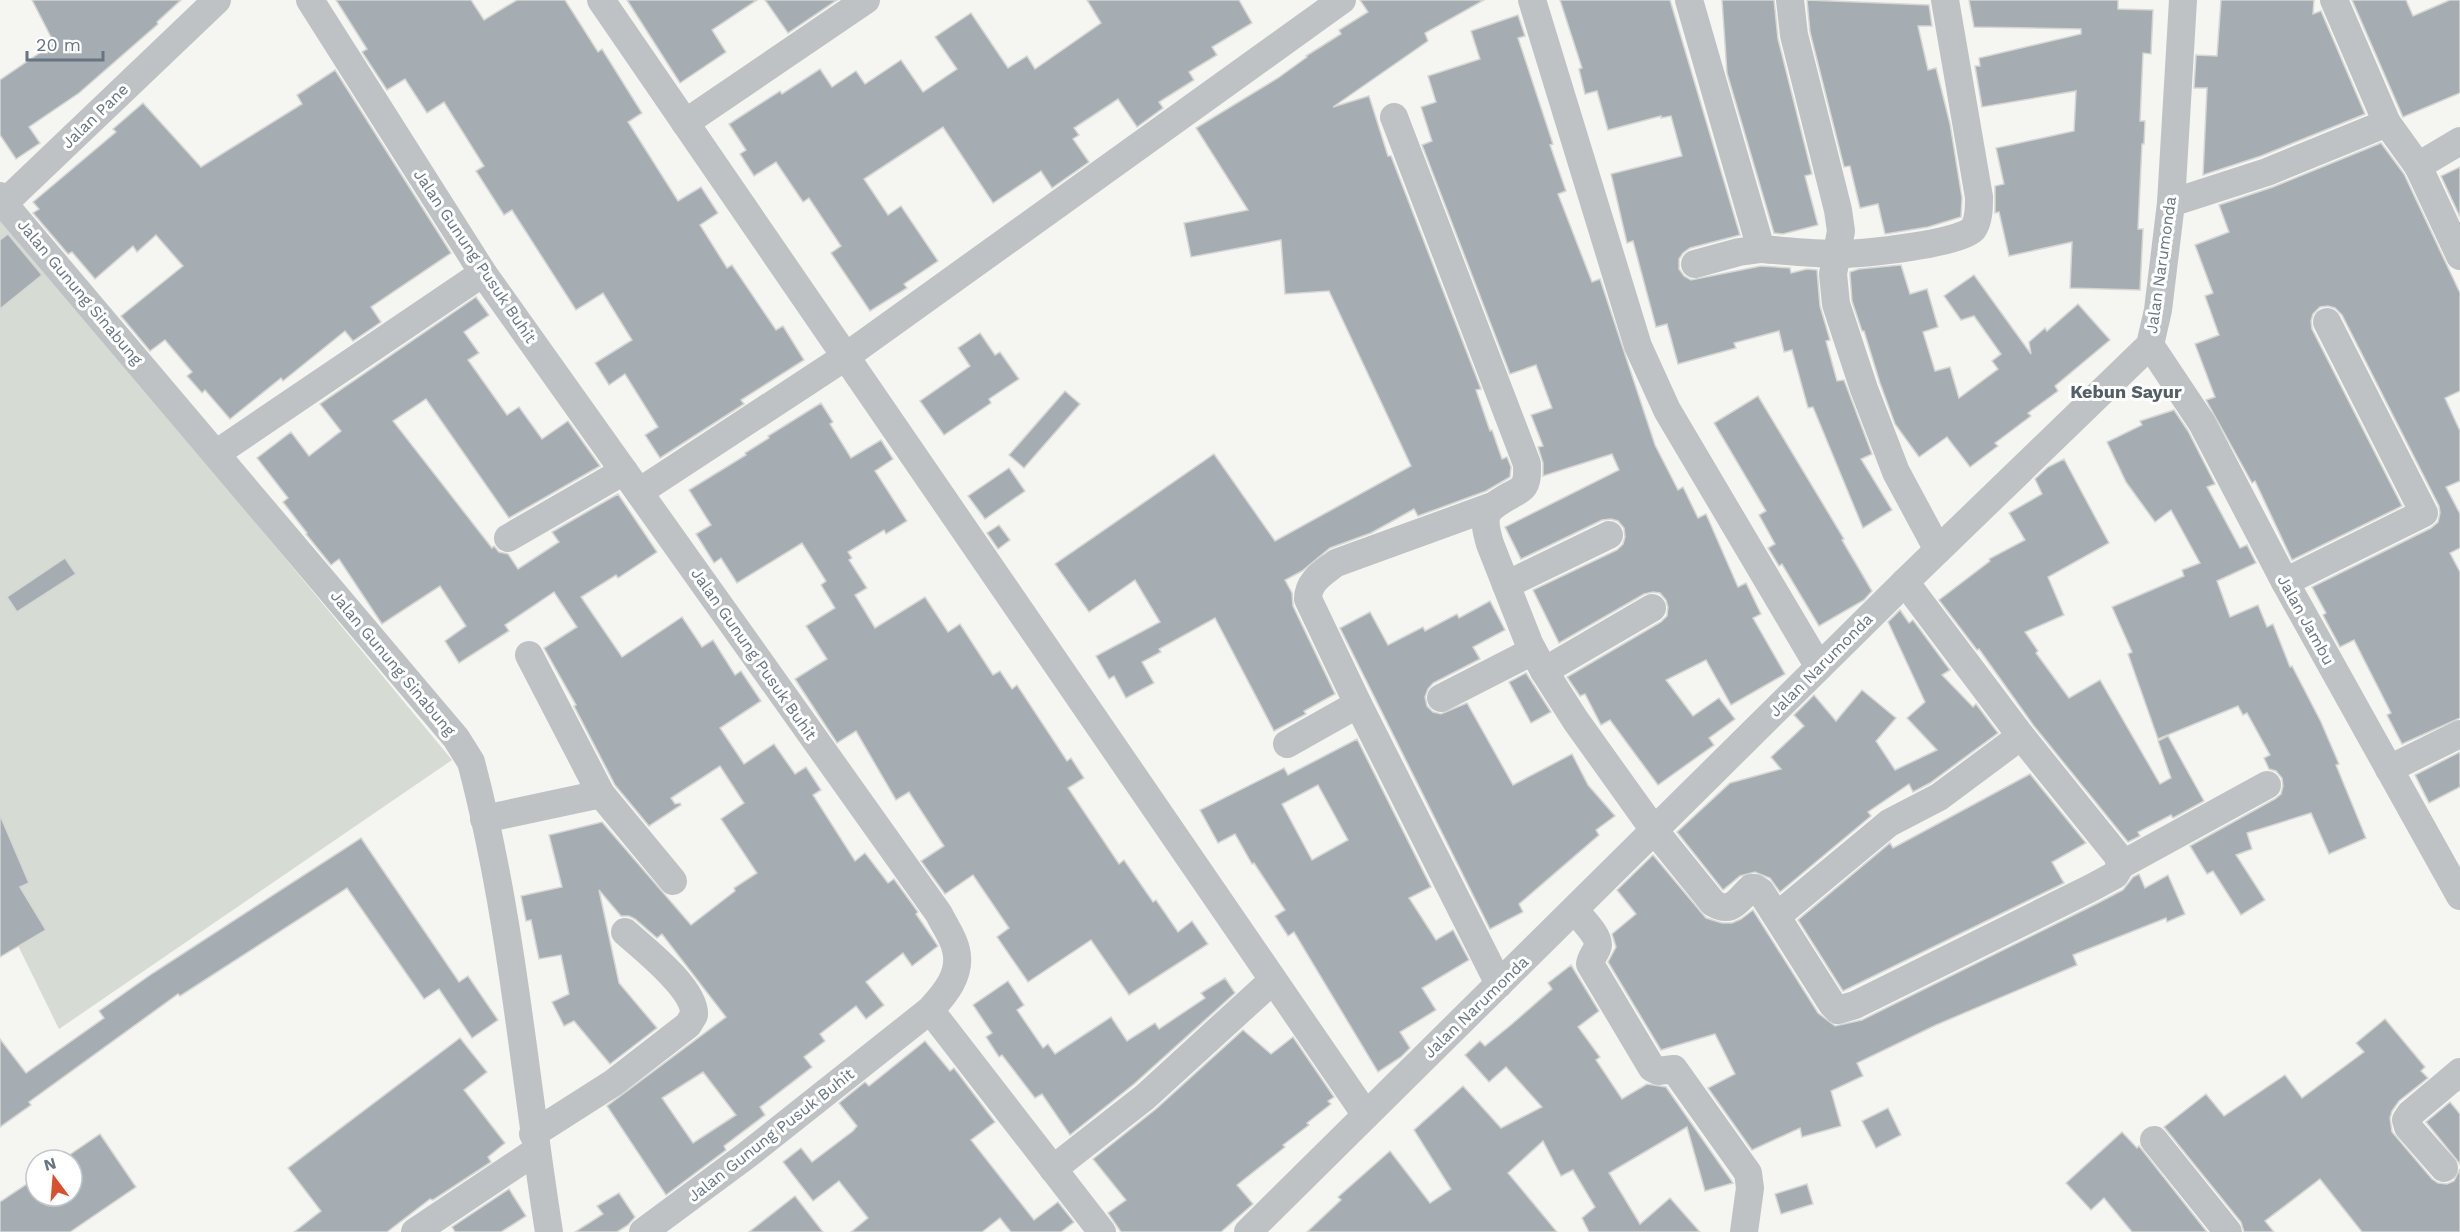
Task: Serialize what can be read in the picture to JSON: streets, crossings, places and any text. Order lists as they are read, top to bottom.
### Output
{
  "streets": {
    "street": [
      "Jalan Pane",
      "Jalan Gunung Pusuk Buhit",
      "Jalan Narumonda",
      "Jalan Gunung Sinabung",
      "Jalan Jambu"
    ]
  },
  "crossings": [
    ["Jalan Pane", "Jalan Gunung Sinabung"],
    ["Jalan Narumonda", "Jalan Jambu"]
  ],
  "districts": ["Kebun Sayur"],
  "scale_bar": "20 m",
  "north": "top"
}
